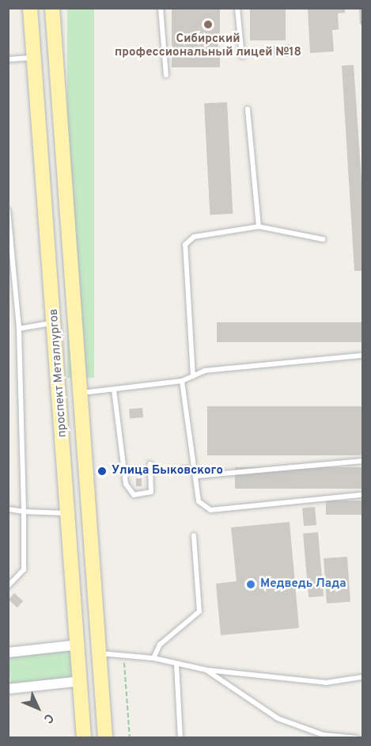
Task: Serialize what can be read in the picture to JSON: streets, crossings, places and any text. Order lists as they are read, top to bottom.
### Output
{
  "streets": {
    "main road": ["проспект Металлургов"]
  },
  "places": ["Сибирский профессиональный лицей №18", "Улица Быковского", "Медведь Лада"],
  "north": "bottom right"
}
